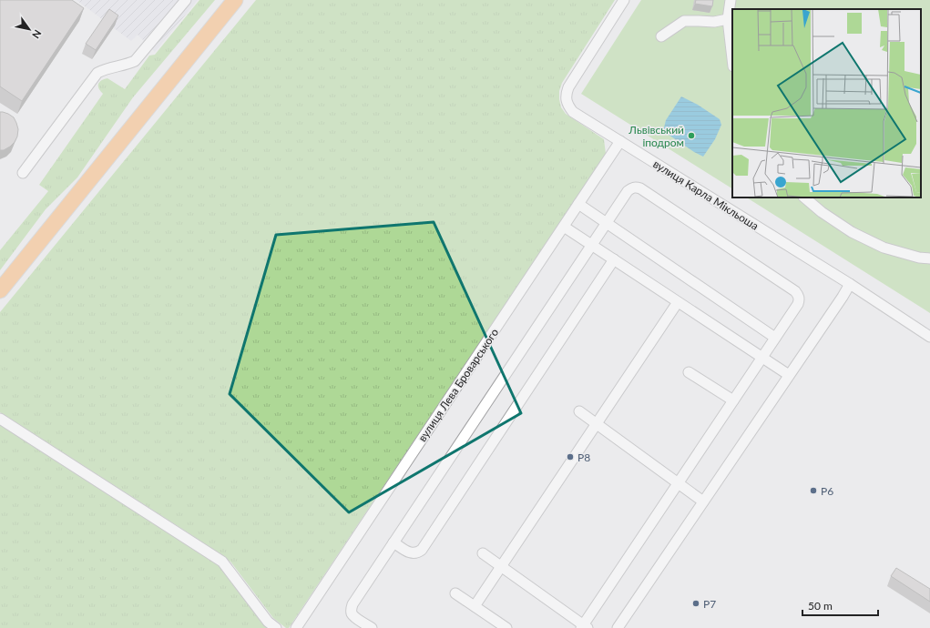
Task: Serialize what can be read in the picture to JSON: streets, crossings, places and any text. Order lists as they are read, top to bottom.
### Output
{
  "streets": {
    "street": ["вулиця Карла Мікльоша", "вулиця Лева Броварського"]
  },
  "crossings": [
    ["вулиця Карла Мікльоша", "вулиця Лева Броварського"]
  ],
  "places": [
    "Львівський іподром",
    "P8",
    "P6",
    "P7"
  ],
  "scale_bar": "50 m",
  "north": "bottom right"
}
